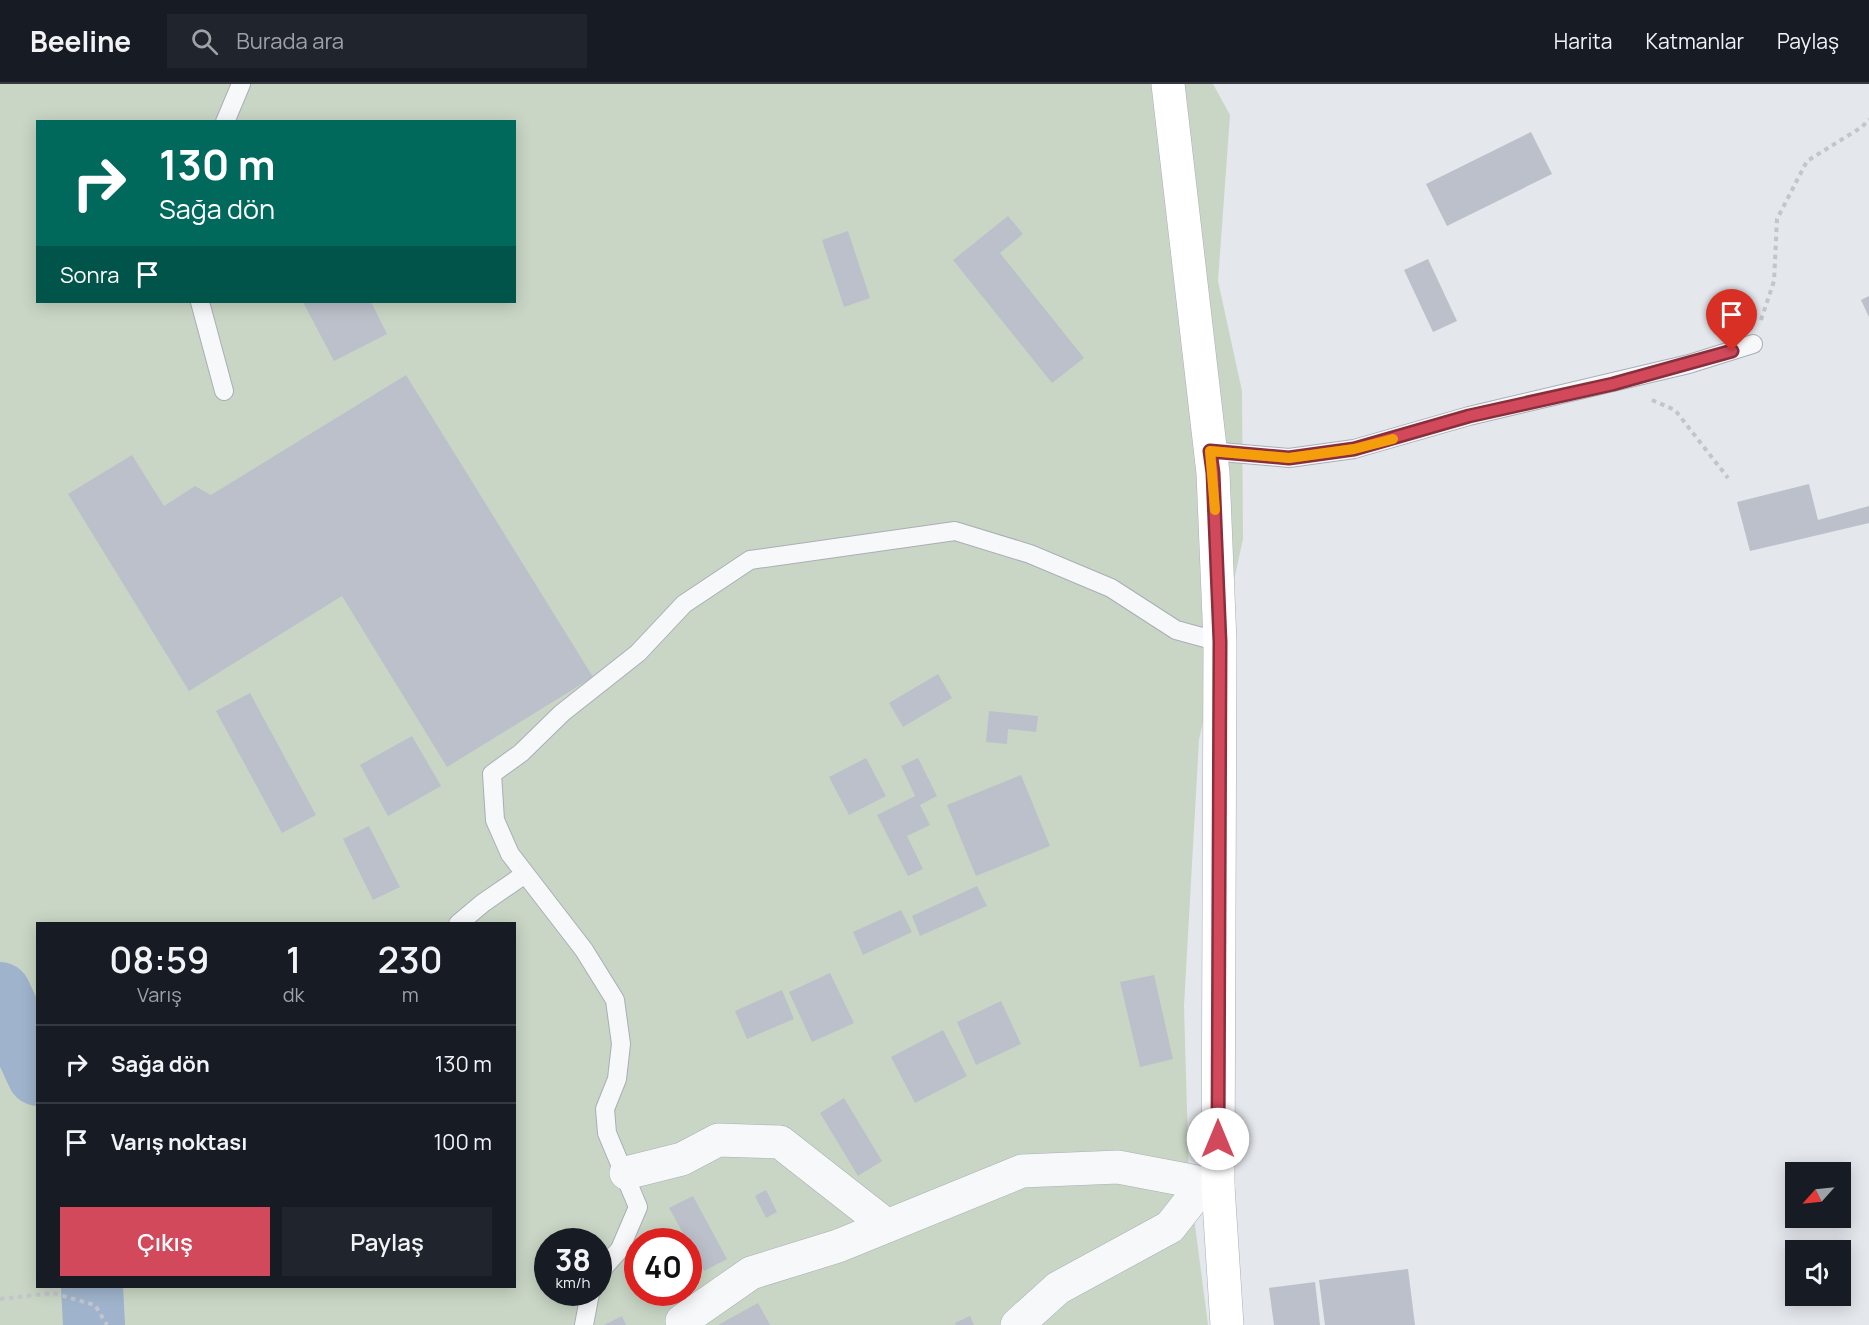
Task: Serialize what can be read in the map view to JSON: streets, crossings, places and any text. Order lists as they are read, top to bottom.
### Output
{
  "north": "bottom left",
  "page": {
    "header": "Beeline",
    "search": "Burada ara",
    "nav": ["Harita", "Katmanlar", "Paylaş"],
    "turn": ["130 m", "Sağa dön"],
    "then": "Sonra",
    "eta": [
      "08:59",
      "Varış",
      "1",
      "dk",
      "230",
      "m"
    ],
    "list": [
      {
        "name": "Sağa dön",
        "value": "130 m"
      },
      {
        "name": "Varış noktası",
        "value": "100 m"
      }
    ],
    "buttons": ["Çıkış", "Paylaş"],
    "speed": "38 km/h",
    "limit": "40"
  }
}
